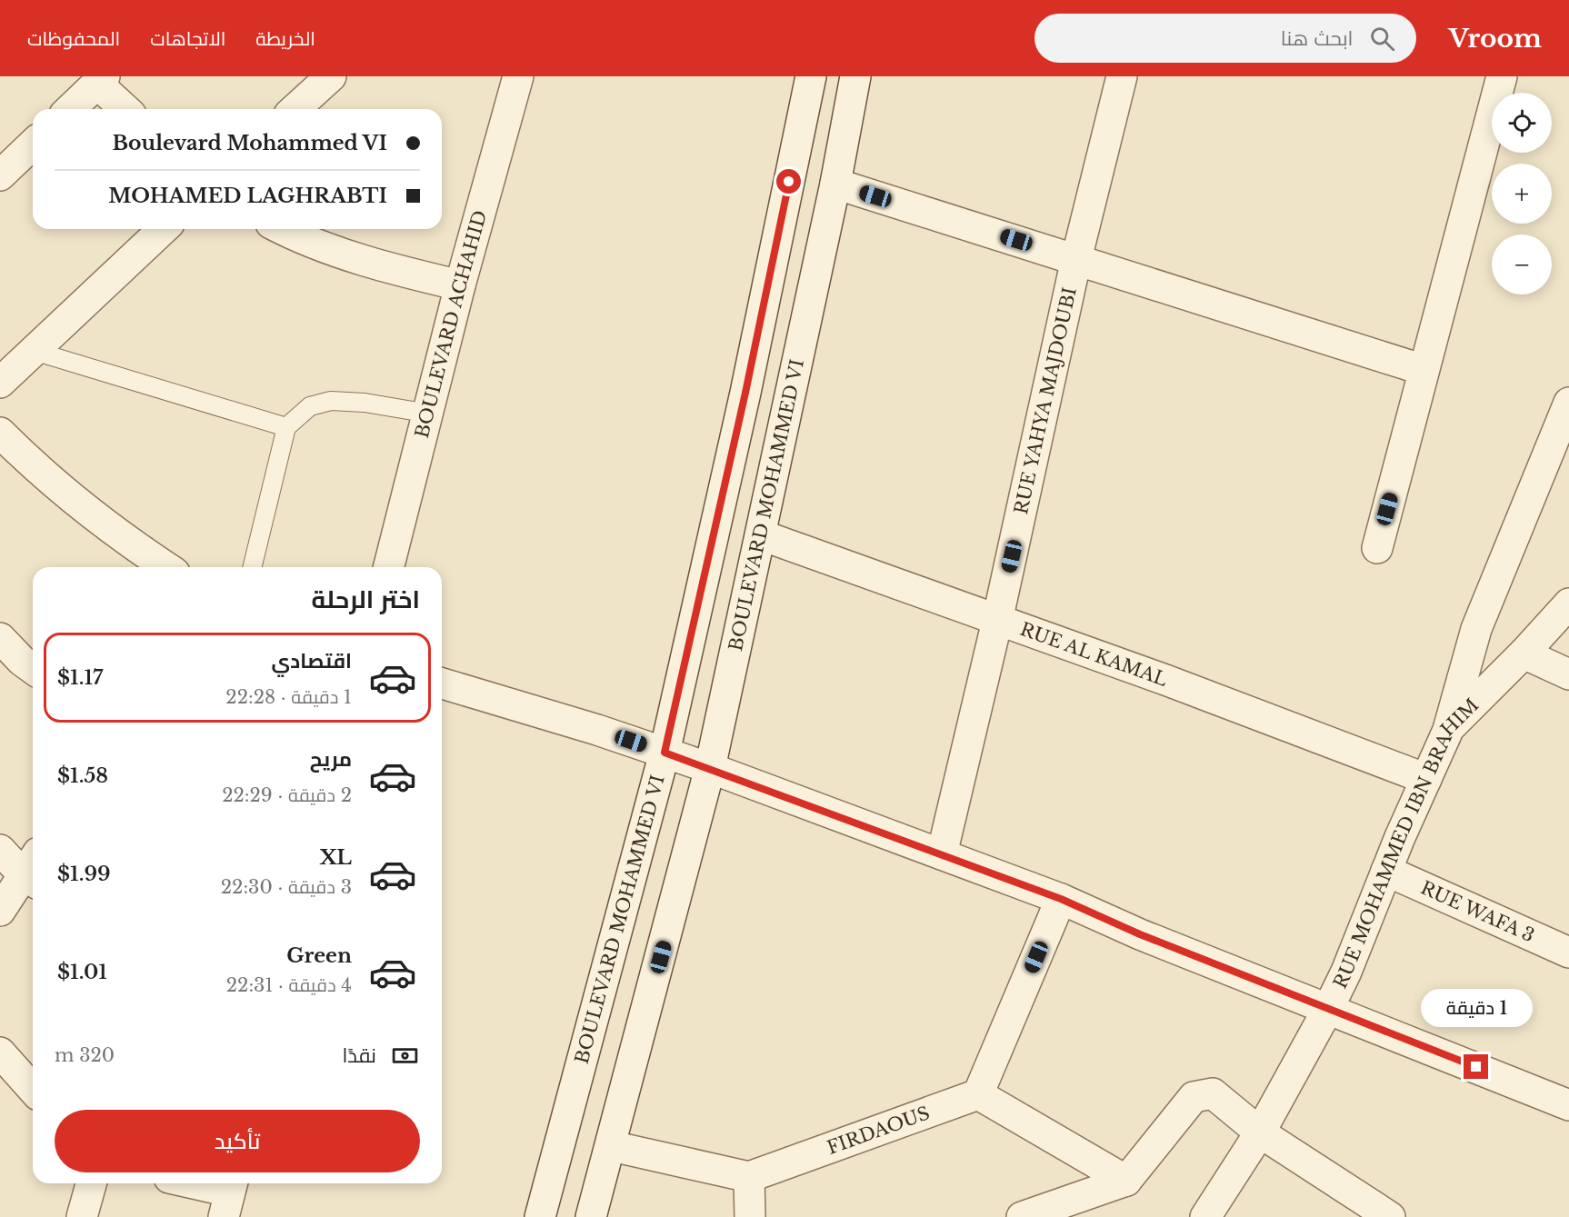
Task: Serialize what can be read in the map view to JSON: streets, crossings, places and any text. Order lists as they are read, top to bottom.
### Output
{
  "streets": {
    "street": [
      "BOULEVARD ACHAHID",
      "RUE YAHYA MAJDOUBI",
      "BOULEVARD MOHAMMED VI",
      "RUE AL KAMAL",
      "RUE MOHAMMED IBN BRAHIM",
      "RUE WAFA 3",
      "FIRDAOUS"
    ]
  },
  "crossings": [
    ["RUE YAHYA MAJDOUBI", "RUE AL KAMAL"],
    ["BOULEVARD MOHAMMED VI", "RUE AL KAMAL"],
    ["RUE AL KAMAL", "RUE MOHAMMED IBN BRAHIM"],
    ["RUE MOHAMMED IBN BRAHIM", "RUE WAFA 3"]
  ],
  "page": {
    "header": "Vroom",
    "search": "ابحث هنا",
    "nav": ["الخريطة", "الاتجاهات", "المحفوظات"],
    "map_buttons": ["+", "−"],
    "banner": ["Boulevard Mohammed VI", "MOHAMED LAGHRABTI"],
    "heading": "اختر الرحلة",
    "list": [
      {
        "name": "اقتصادي",
        "note": "1 دقيقة · 22:28",
        "value": "$1.17"
      },
      {
        "name": "مريح",
        "note": "2 دقيقة · 22:29",
        "value": "$1.58"
      },
      {
        "name": "XL",
        "note": "3 دقيقة · 22:30",
        "value": "$1.99"
      },
      {
        "name": "Green",
        "note": "4 دقيقة · 22:31",
        "value": "$1.01"
      }
    ],
    "bubble": "1 دقيقة",
    "pay": ["نقدًا", "320 m"],
    "buttons": "تأكيد"
  }
}
